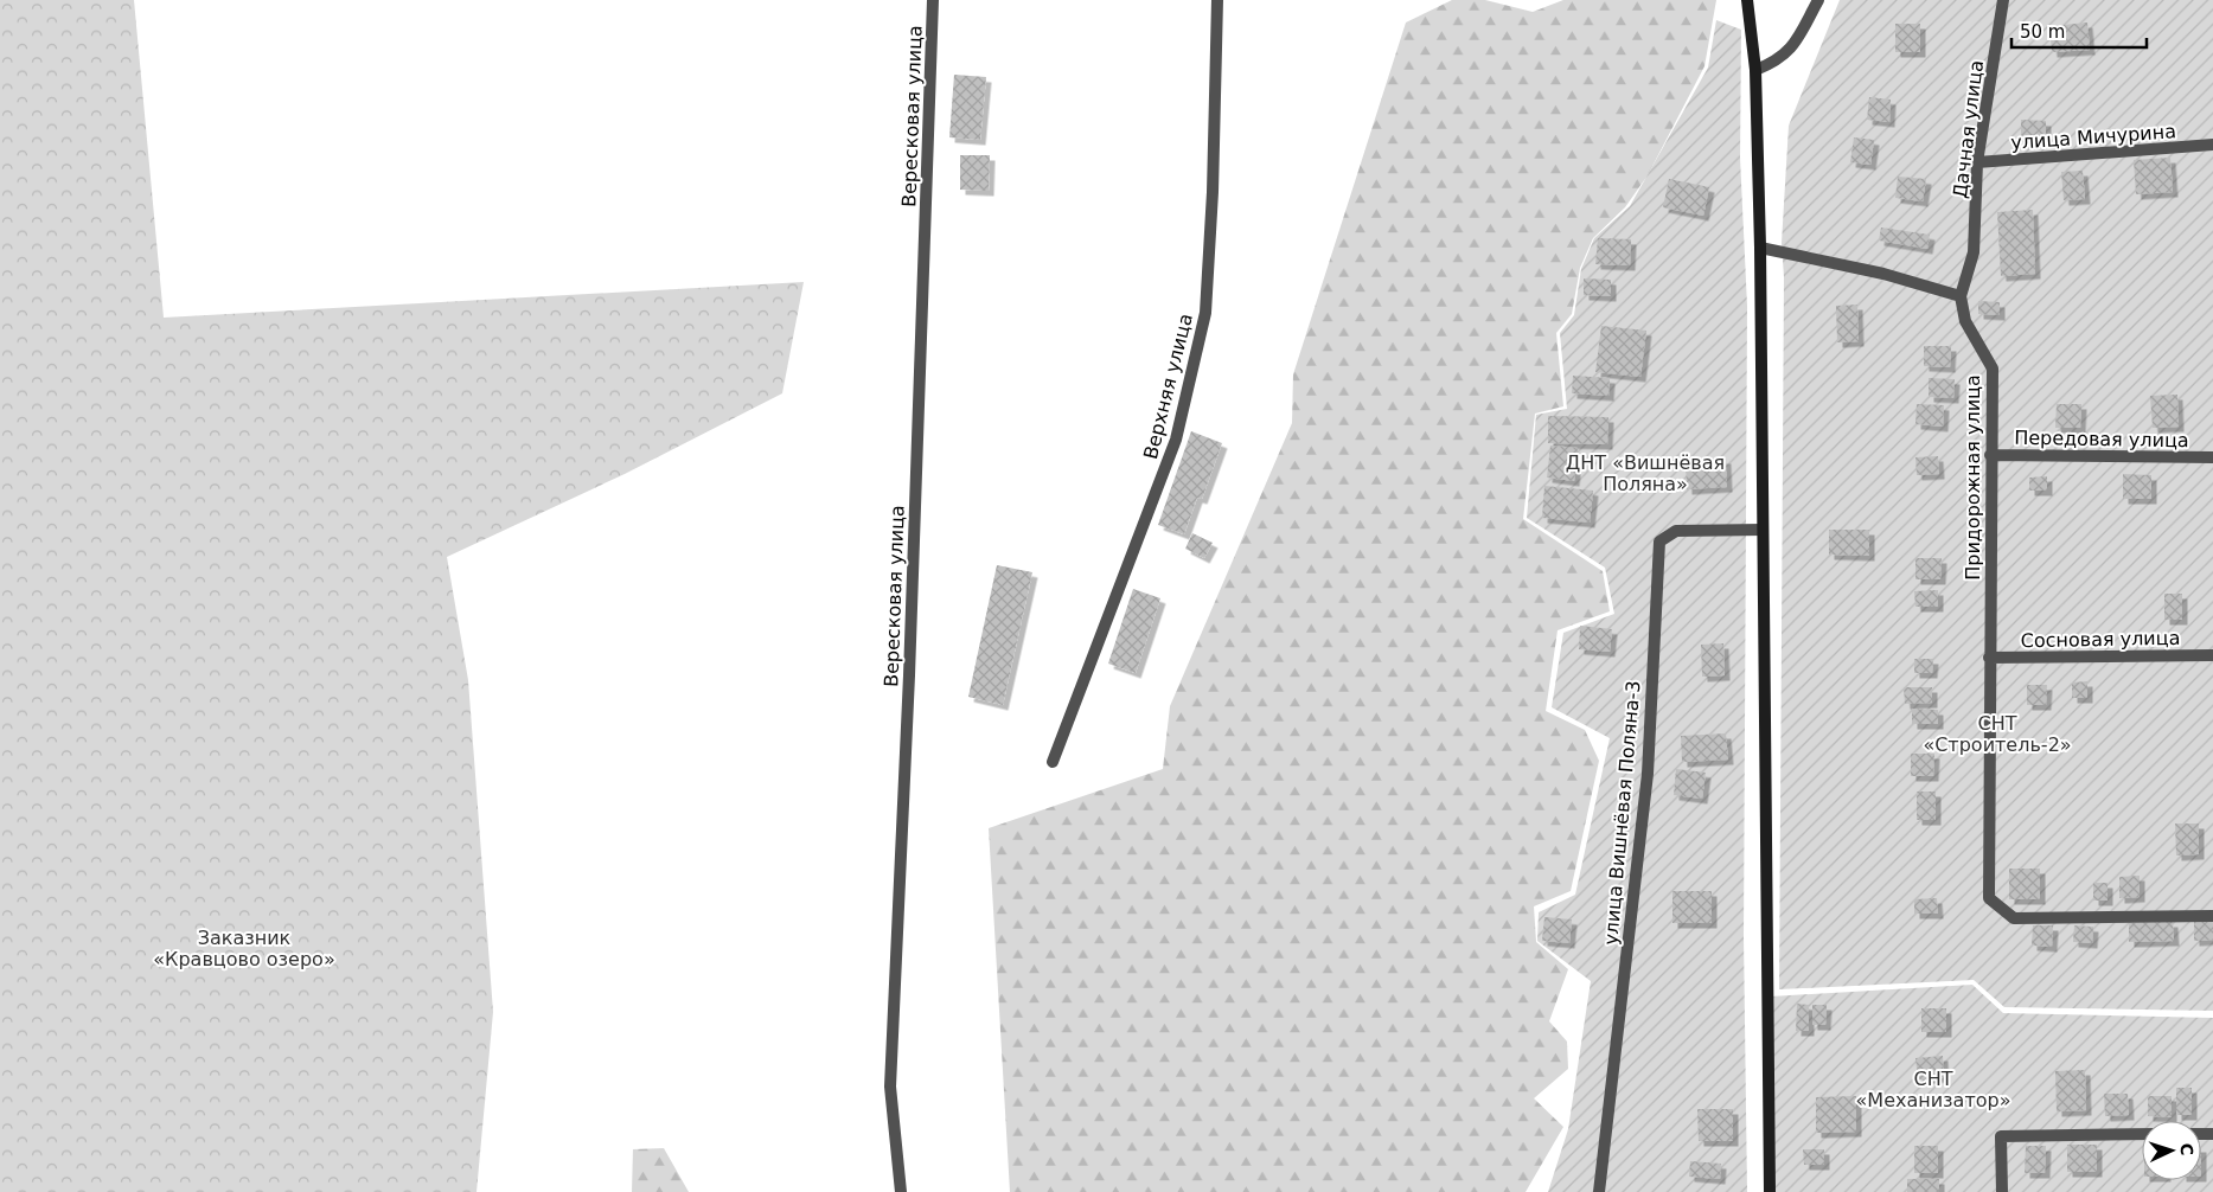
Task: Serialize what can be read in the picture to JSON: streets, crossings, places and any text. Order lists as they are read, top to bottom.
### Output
{
  "streets": {
    "street": [
      "Вересковая улица",
      "Дачная улица",
      "улица Мичурина",
      "Верхняя улица",
      "Передовая улица",
      "Придорожная улица",
      "Сосновая улица",
      "улица Вишнёвая Поляна-3"
    ]
  },
  "crossings": [
    ["Дачная улица", "улица Мичурина"],
    ["Дачная улица", "Придорожная улица"],
    ["Передовая улица", "Придорожная улица"],
    ["Придорожная улица", "Сосновая улица"]
  ],
  "parks": [
    "ДНТ «Вишнёвая Поляна»",
    "СНТ «Строитель-2»",
    "Заказник «Кравцово озеро»",
    "СНТ «Механизатор»"
  ],
  "scale_bar": "50 m",
  "north": "right"
}
